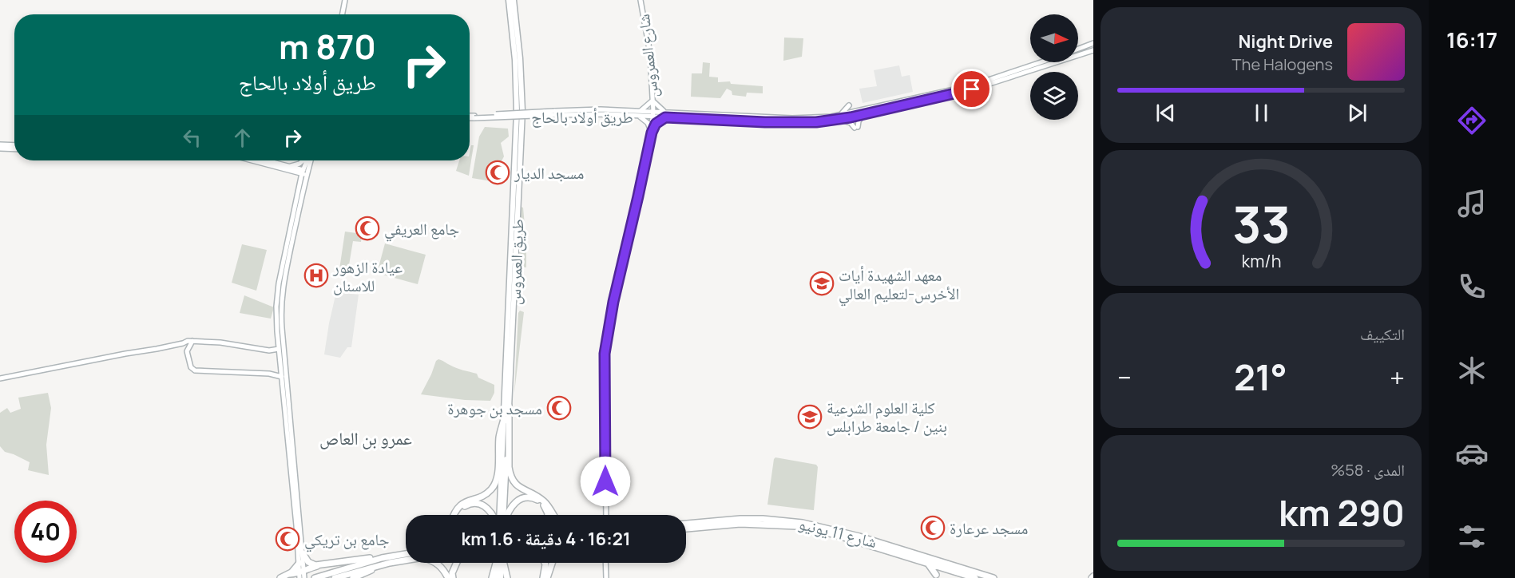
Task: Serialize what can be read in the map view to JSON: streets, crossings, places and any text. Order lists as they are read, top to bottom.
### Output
{
  "streets": {
    "highway": ["شارع 11 يونيو"],
    "main road": ["شارع العمروس", "طريق أولاد بالحاج", "طريق العمروس"]
  },
  "crossings": [
    ["شارع العمروس", "طريق أولاد بالحاج"]
  ],
  "districts": ["عمرو بن العاص"],
  "places": {
    "mosque": [
      "مسجد الديار",
      "جامع العريفي",
      "مسجد بن جوهرة",
      "مسجد عرعارة",
      "جامع بن تريكي"
    ],
    "hospital": ["عيادة الزهور للاسنان"],
    "school or university": ["معهد الشهيدة أيات الأخرس-لتعليم العالي", "كلية العلوم الشرعية بنين / جامعة طرابلس"]
  },
  "north": "right",
  "page": {
    "tabs": "16:17",
    "turn": ["870 m", "طريق أولاد بالحاج"],
    "song": ["Night Drive", "The Halogens"],
    "tile": [
      "التكييف",
      ["المدى · 58%", "290 km"]
    ],
    "heat": ["−", "21°", "+"],
    "limit": "40",
    "trip": "16:21 · 4 دقيقة · 1.6 km",
    "gauge": ["33", "km/h"]
  }
}
